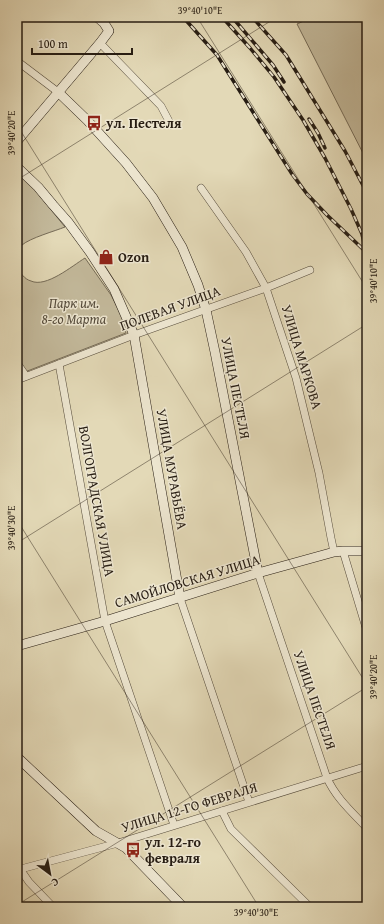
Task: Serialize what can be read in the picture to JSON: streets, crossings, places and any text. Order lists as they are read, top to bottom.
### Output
{
  "streets": {
    "street": [
      "ПОЛЕВАЯ УЛИЦА",
      "УЛИЦА МАРКОВА",
      "УЛИЦА ПЕСТЕЛЯ",
      "УЛИЦА МУРАВЬЁВА",
      "ВОЛГОГРАДСКАЯ УЛИЦА",
      "САМОЙЛОВСКАЯ УЛИЦА",
      "УЛИЦА 12-ГО ФЕВРАЛЯ"
    ]
  },
  "crossings": [
    ["ПОЛЕВАЯ УЛИЦА", "УЛИЦА МАРКОВА"],
    ["ПОЛЕВАЯ УЛИЦА", "УЛИЦА ПЕСТЕЛЯ"],
    ["ПОЛЕВАЯ УЛИЦА", "УЛИЦА МУРАВЬЁВА"],
    ["ПОЛЕВАЯ УЛИЦА", "ВОЛГОГРАДСКАЯ УЛИЦА"],
    ["УЛИЦА МАРКОВА", "САМОЙЛОВСКАЯ УЛИЦА"],
    ["УЛИЦА ПЕСТЕЛЯ", "САМОЙЛОВСКАЯ УЛИЦА"],
    ["УЛИЦА ПЕСТЕЛЯ", "УЛИЦА 12-ГО ФЕВРАЛЯ"],
    ["УЛИЦА МУРАВЬЁВА", "САМОЙЛОВСКАЯ УЛИЦА"],
    ["УЛИЦА МУРАВЬЁВА", "УЛИЦА 12-ГО ФЕВРАЛЯ"],
    ["ВОЛГОГРАДСКАЯ УЛИЦА", "САМОЙЛОВСКАЯ УЛИЦА"],
    ["ВОЛГОГРАДСКАЯ УЛИЦА", "УЛИЦА 12-ГО ФЕВРАЛЯ"]
  ],
  "parks": ["Парк им. 8-го Марта"],
  "places": {
    "bus stop": ["ул. Пестеля", "ул. 12-го февраля"],
    "shop": ["Ozon"]
  },
  "scale_bar": "100 m",
  "north": "bottom right",
  "coordinates": ["39°40'10\"E", "39°40'20\"E", "39°40'30\"E"]
}
